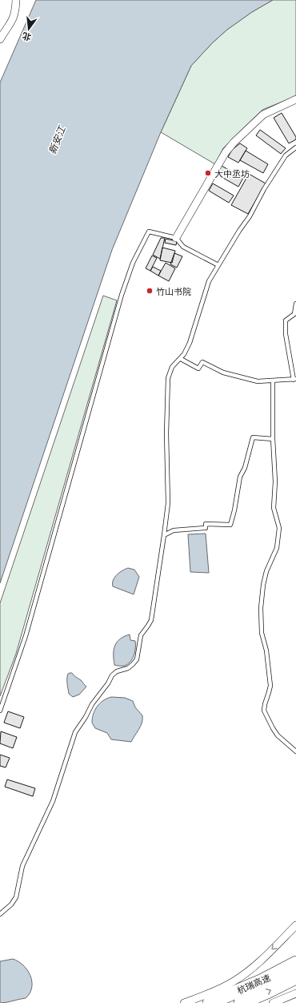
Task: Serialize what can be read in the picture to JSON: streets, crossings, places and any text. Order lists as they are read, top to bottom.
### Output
{
  "streets": {
    "highway": ["杭瑞高速"]
  },
  "water": ["新安江"],
  "places": ["大中丞坊", "竹山书院"],
  "north": "bottom"
}
